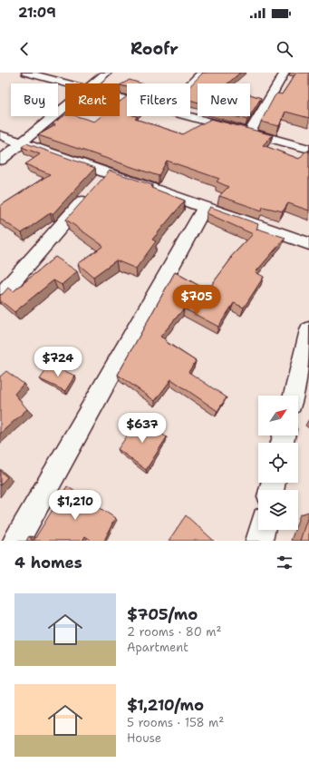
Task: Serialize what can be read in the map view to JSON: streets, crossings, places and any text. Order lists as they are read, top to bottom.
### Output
{
  "north": "top right",
  "page": {
    "status": "21:09",
    "header": "Roofr",
    "chip": [
      "Buy",
      "Rent",
      "Filters",
      "New"
    ],
    "price": [
      "$705",
      "$724",
      "$637",
      "$1,210"
    ],
    "heading": "4 homes",
    "list": [
      {
        "name": "$705/mo",
        "note": "2 rooms · 80 m² · Apartment"
      },
      {
        "name": "$1,210/mo",
        "note": "5 rooms · 158 m² · House"
      }
    ]
  }
}
